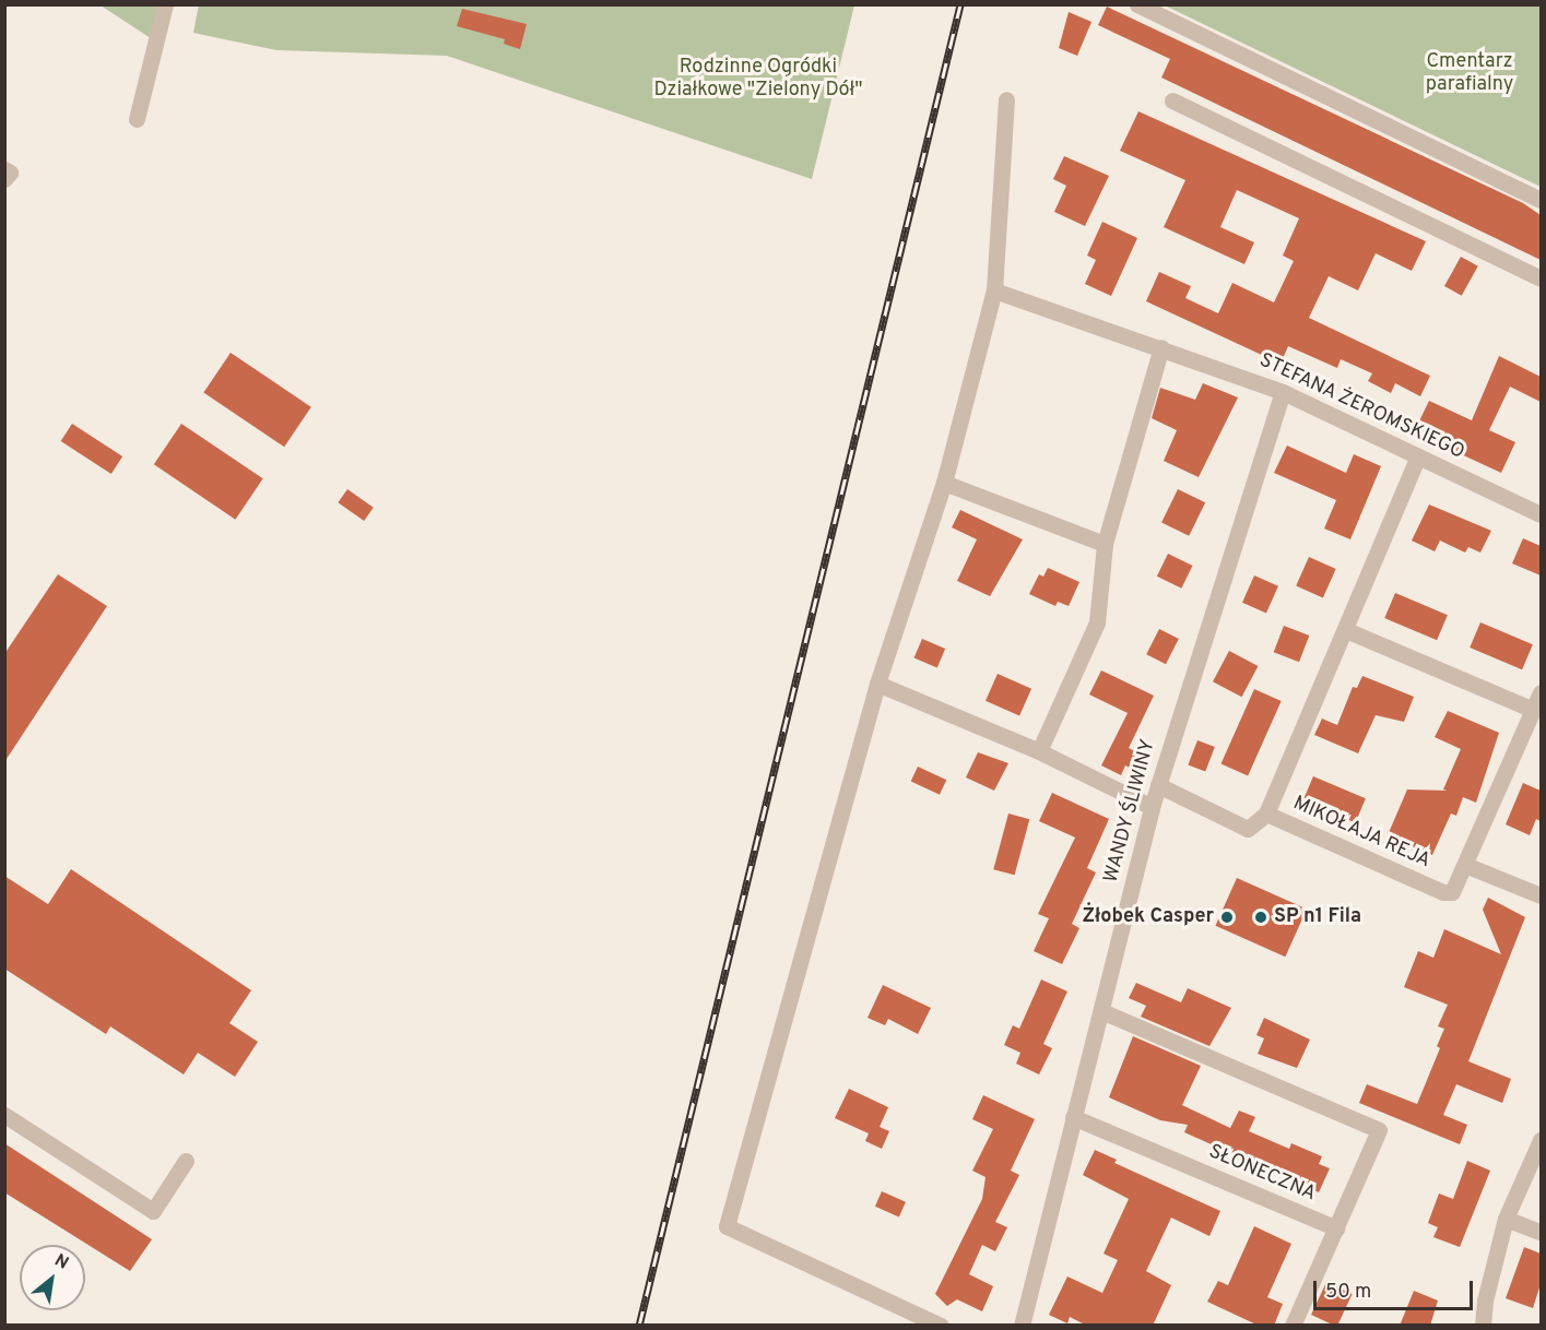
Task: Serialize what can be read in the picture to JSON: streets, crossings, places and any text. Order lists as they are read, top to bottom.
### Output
{
  "streets": {
    "street": [
      "STEFANA ŻEROMSKIEGO",
      "WANDY ŚLIWINY",
      "MIKOŁAJA REJA",
      "SŁONECZNA"
    ]
  },
  "crossings": [
    ["STEFANA ŻEROMSKIEGO", "WANDY ŚLIWINY"],
    ["STEFANA ŻEROMSKIEGO", "MIKOŁAJA REJA"],
    ["WANDY ŚLIWINY", "SŁONECZNA"]
  ],
  "parks": ["Cmentarz parafialny", "Rodzinne Ogródki Działkowe \"Zielony Dół\""],
  "places": ["Żłobek Casper", "SP n1 Fila"],
  "scale_bar": "50 m",
  "north": "top right"
}
